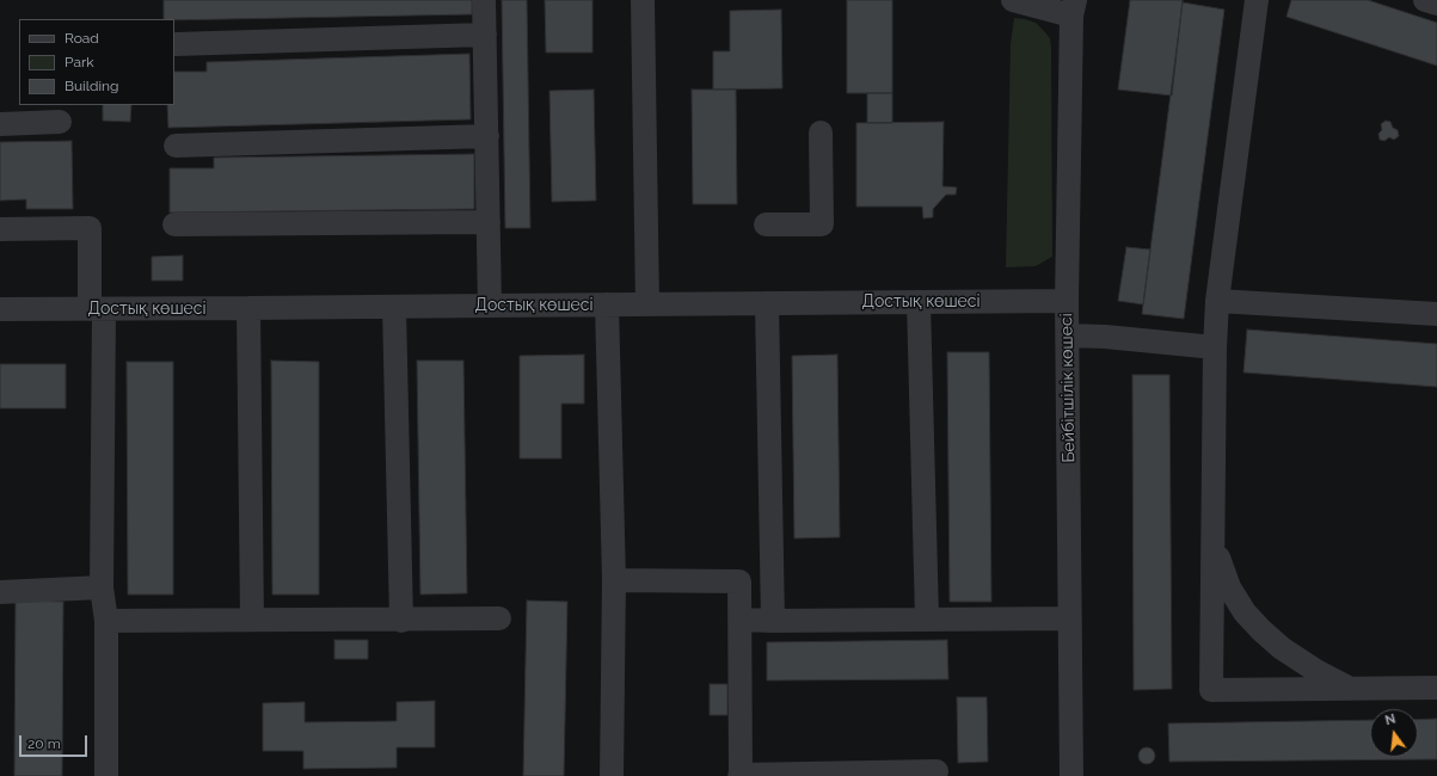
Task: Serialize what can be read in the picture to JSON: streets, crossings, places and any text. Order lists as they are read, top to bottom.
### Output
{
  "streets": {
    "street": ["Достық көшесі", "Бейбітшілік көшесі"]
  },
  "crossings": [
    ["Достық көшесі", "Бейбітшілік көшесі"]
  ],
  "legend": ["Road", "Park", "Building"],
  "scale_bar": "20 m",
  "north": "top"
}
